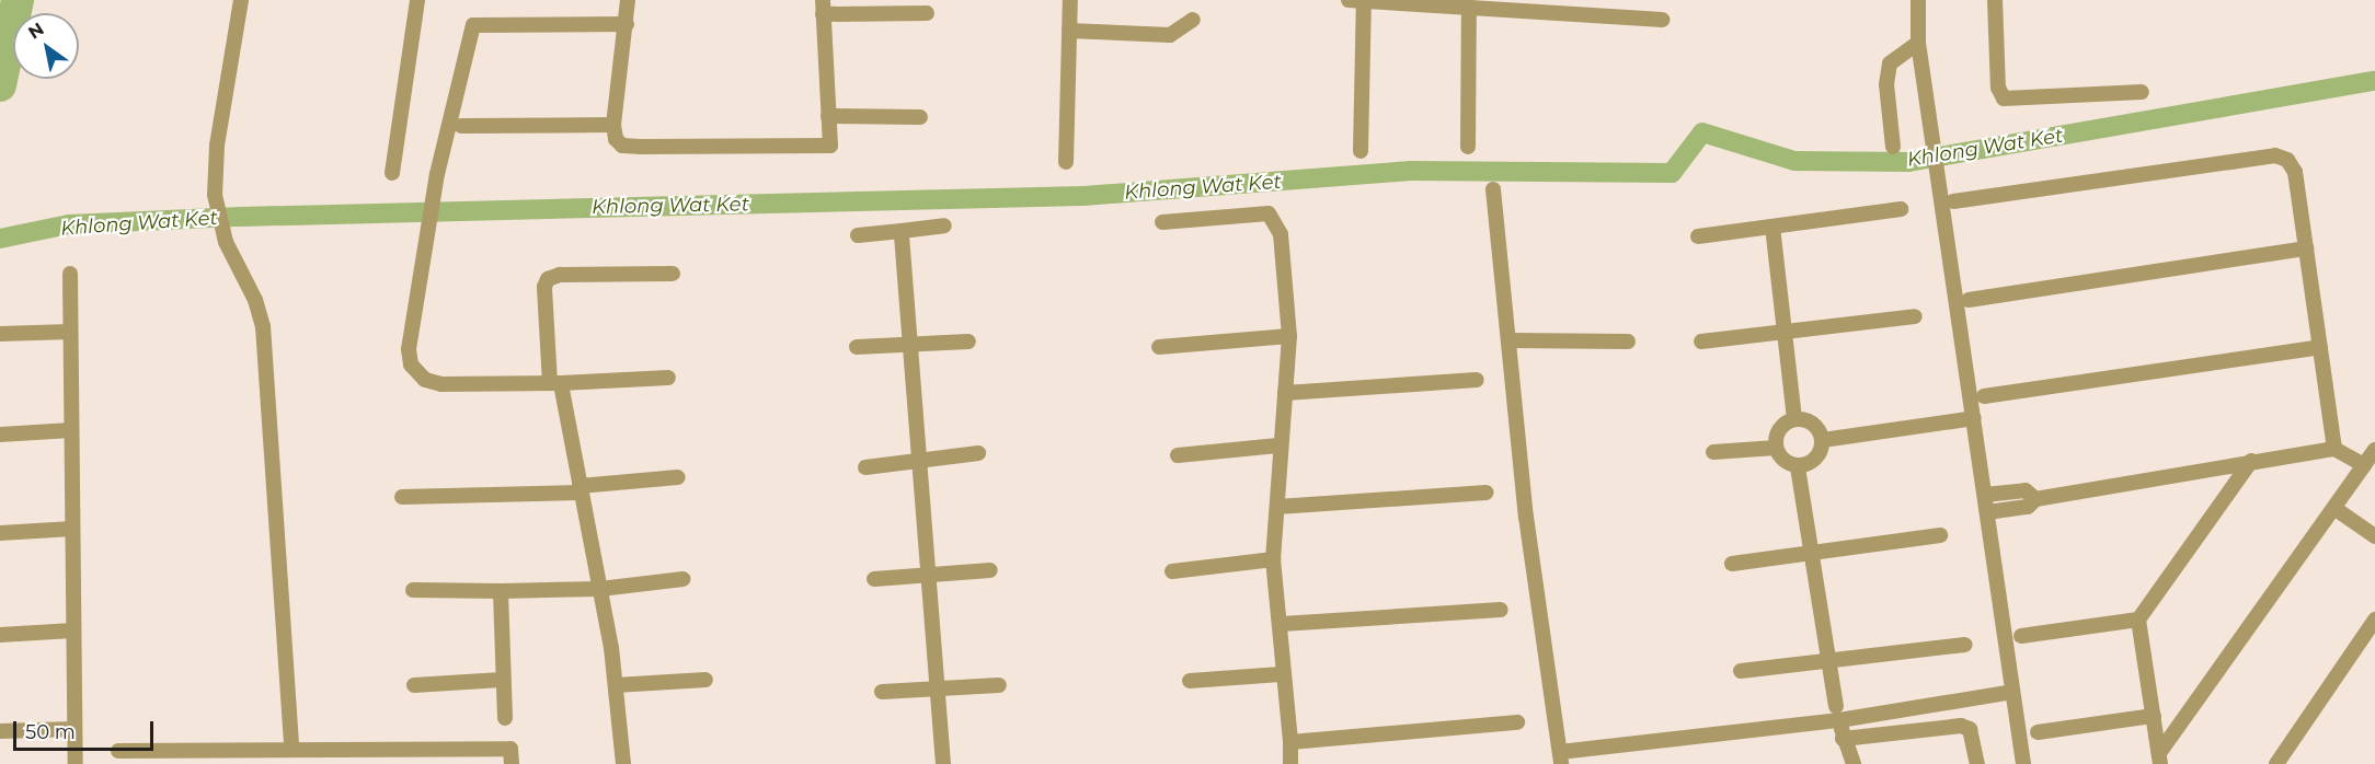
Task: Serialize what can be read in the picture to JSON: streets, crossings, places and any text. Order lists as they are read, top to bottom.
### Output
{
  "water": ["Khlong Wat Ket"],
  "scale_bar": "50 m",
  "north": "top left"
}
